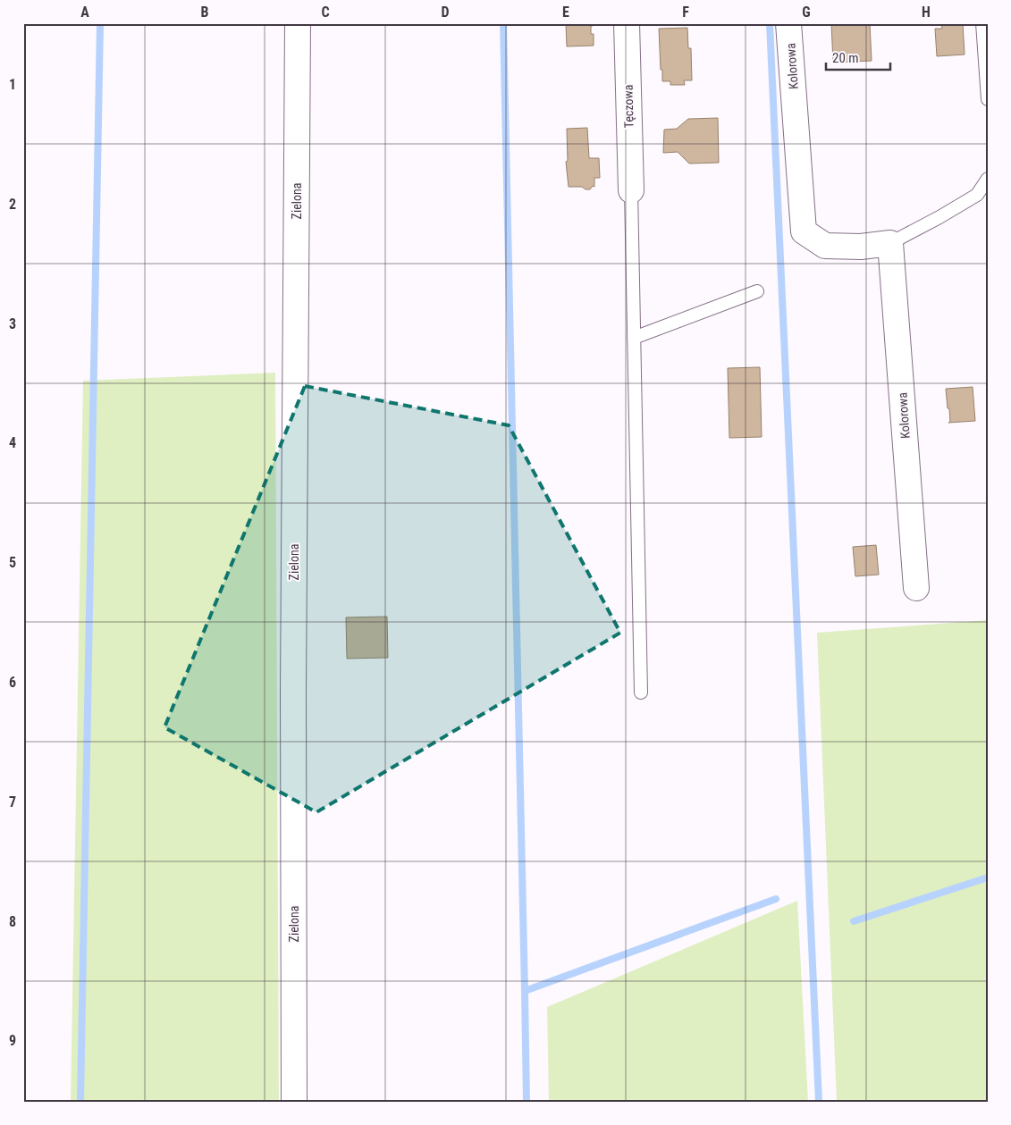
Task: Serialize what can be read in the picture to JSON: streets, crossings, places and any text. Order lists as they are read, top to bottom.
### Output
{
  "streets": {
    "street": ["Kolorowa", "Tęczowa", "Zielona"]
  },
  "scale_bar": "20 m",
  "grid": {
    "columns": [
      "A",
      "B",
      "C",
      "D",
      "E",
      "F",
      "G",
      "H"
    ],
    "rows": [
      "1",
      "2",
      "3",
      "4",
      "5",
      "6",
      "7",
      "8",
      "9"
    ]
  }
}
